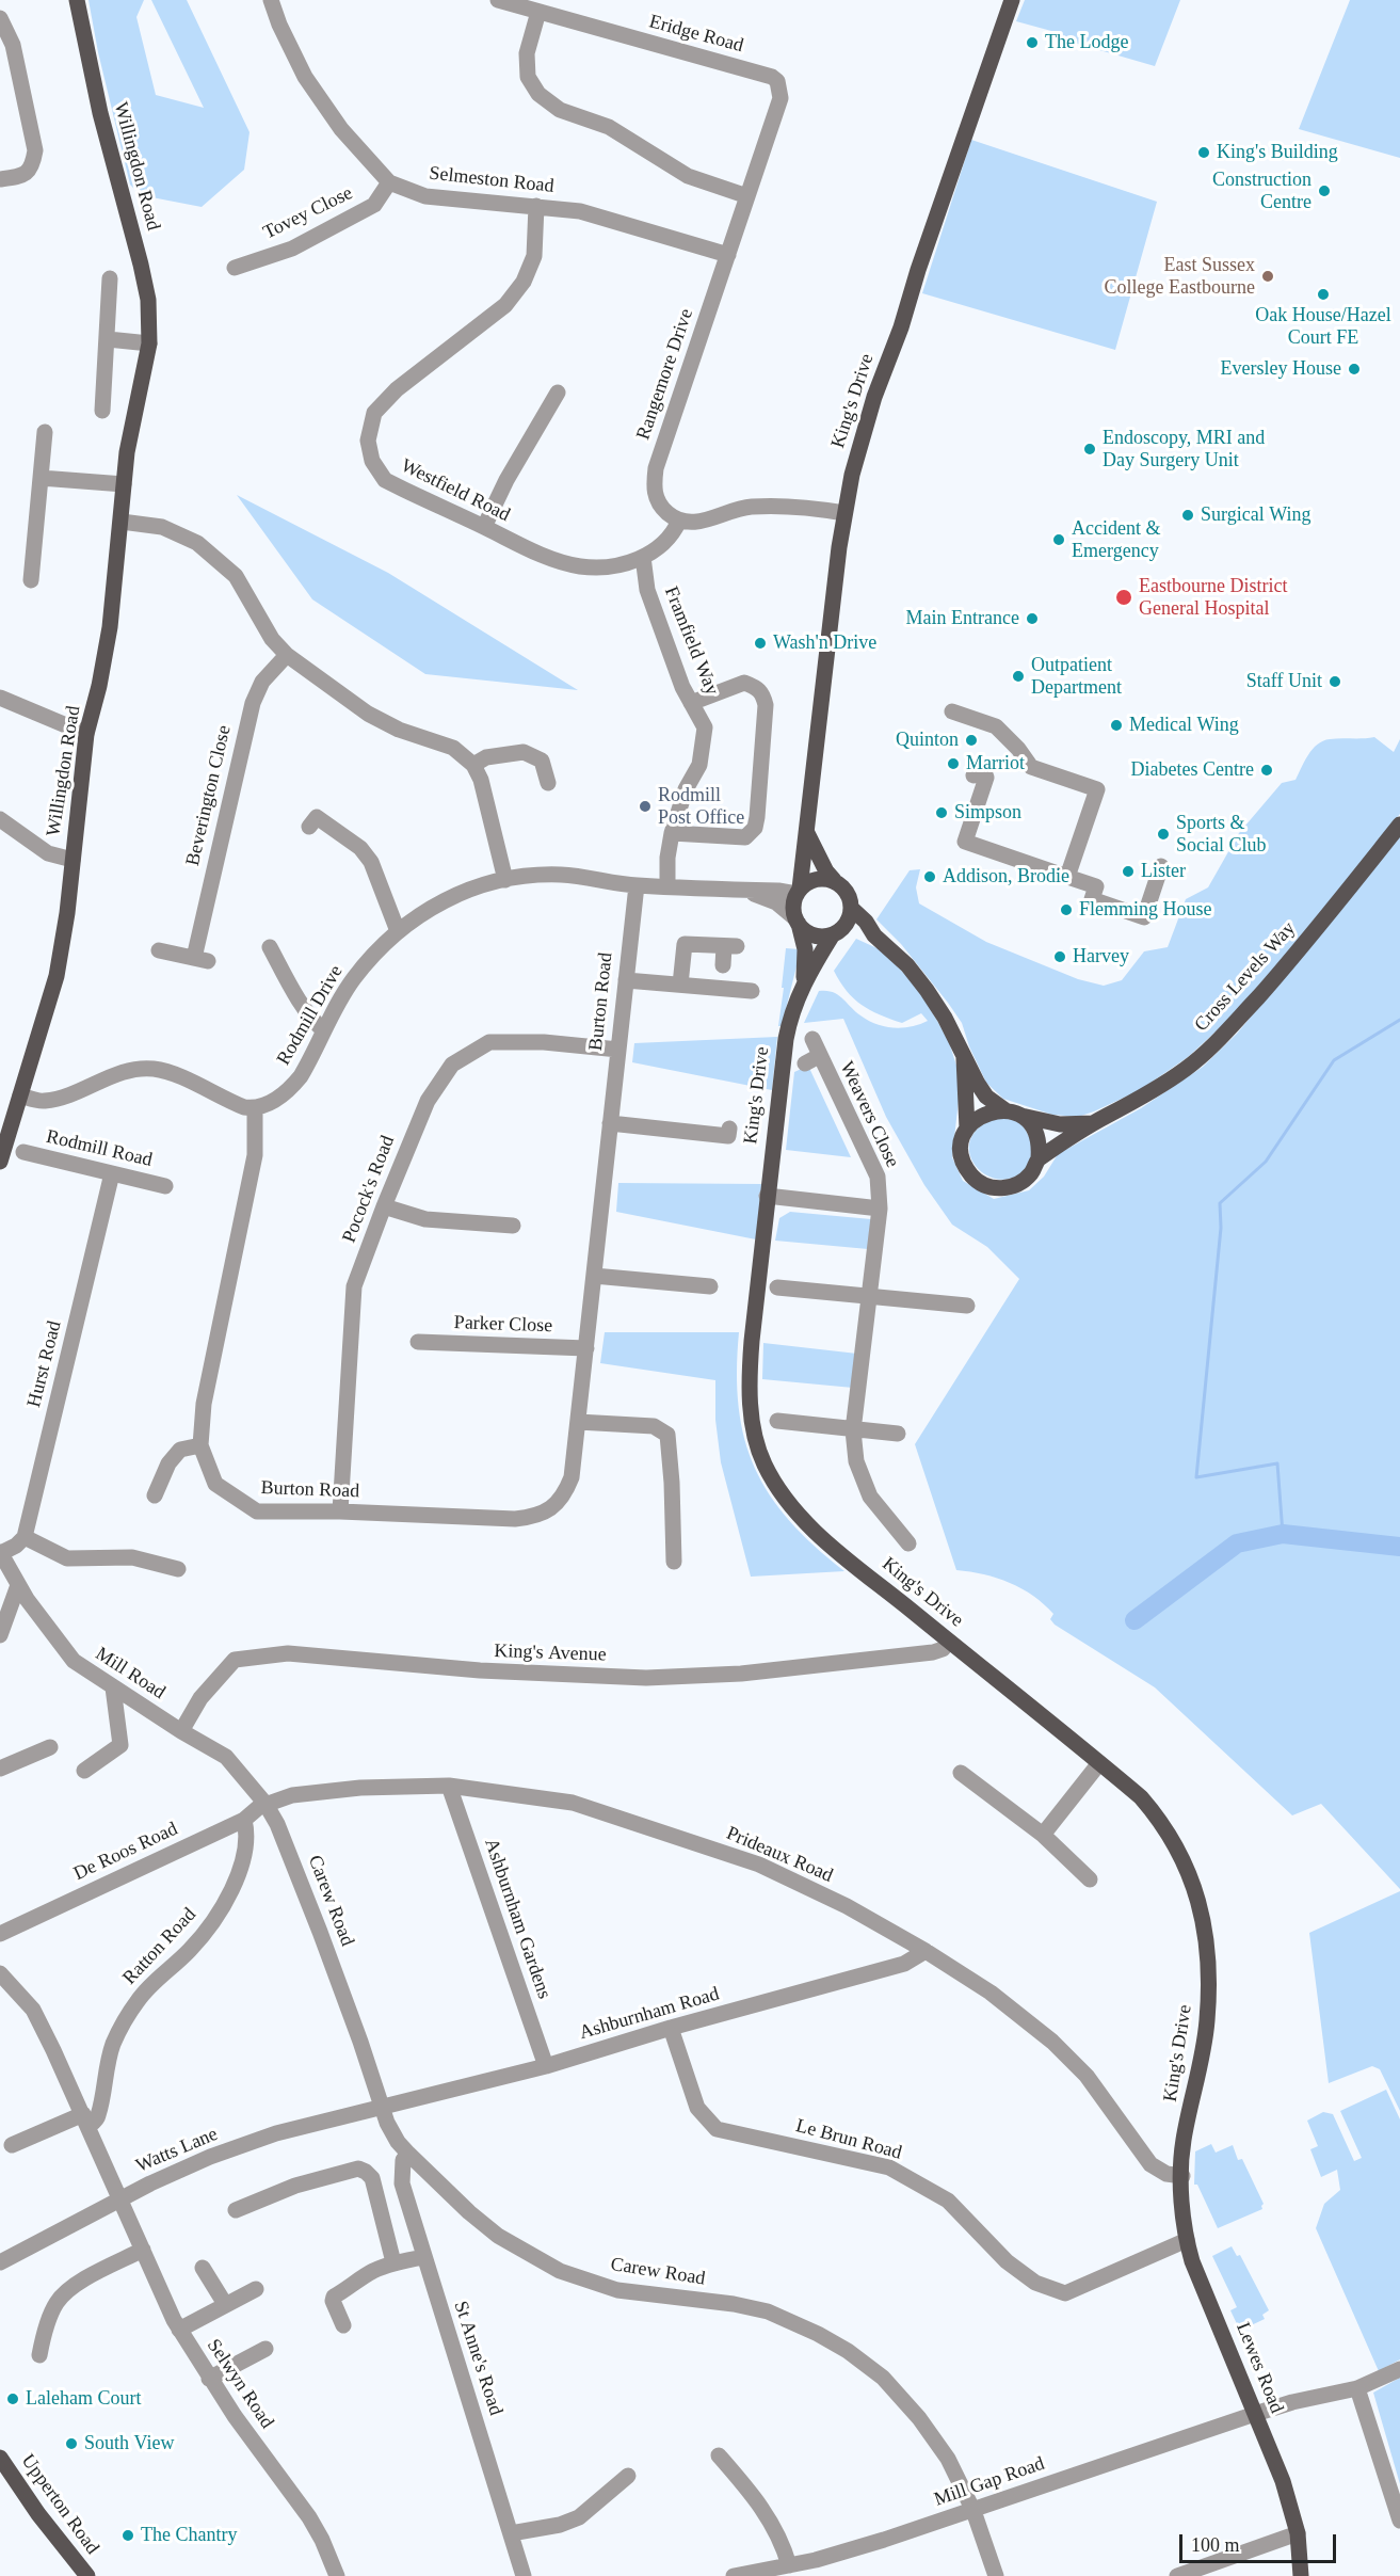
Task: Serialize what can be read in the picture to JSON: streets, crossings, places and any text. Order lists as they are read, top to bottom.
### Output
{
  "streets": {
    "main road": [
      "Willingdon Road",
      "King's Drive",
      "Cross Levels Way",
      "Lewes Road",
      "Upperton Road"
    ],
    "street": [
      "Eridge Road",
      "Selmeston Road",
      "Tovey Close",
      "Rangemore Drive",
      "Westfield Road",
      "Framfield Way",
      "Beverington Close",
      "Burton Road",
      "Rodmill Drive",
      "Weavers Close",
      "Rodmill Road",
      "Pocock's Road",
      "Parker Close",
      "Hurst Road",
      "King's Avenue",
      "Mill Road",
      "De Roos Road",
      "Prideaux Road",
      "Carew Road",
      "Ashburnham Gardens",
      "Ratton Road",
      "Ashburnham Road",
      "Le Brun Road",
      "Watts Lane",
      "St Anne's Road",
      "Selwyn Road",
      "Mill Gap Road"
    ]
  },
  "crossings": [
    ["Eridge Road", "Rangemore Drive"],
    ["Selmeston Road", "Tovey Close"],
    ["Selmeston Road", "Rangemore Drive"],
    ["Selmeston Road", "Westfield Road"],
    ["Rangemore Drive", "Westfield Road"],
    ["King's Drive", "Cross Levels Way"],
    ["King's Drive", "Rodmill Drive"],
    ["King's Drive", "King's Avenue"],
    ["King's Drive", "Prideaux Road"],
    ["King's Drive", "Lewes Road"],
    ["Westfield Road", "Framfield Way"],
    ["Framfield Way", "Rodmill Drive"],
    ["Cross Levels Way", "Rodmill Drive"],
    ["Burton Road", "Rodmill Drive"],
    ["Burton Road", "Pocock's Road"],
    ["Burton Road", "Parker Close"],
    ["Rodmill Road", "Hurst Road"],
    ["King's Avenue", "Mill Road"],
    ["Mill Road", "De Roos Road"],
    ["Mill Road", "Prideaux Road"],
    ["Mill Road", "Carew Road"],
    ["De Roos Road", "Prideaux Road"],
    ["De Roos Road", "Carew Road"],
    ["De Roos Road", "Ratton Road"],
    ["Prideaux Road", "Carew Road"],
    ["Prideaux Road", "Ashburnham Gardens"],
    ["Prideaux Road", "Ashburnham Road"],
    ["Prideaux Road", "Lewes Road"],
    ["Carew Road", "Ashburnham Road"],
    ["Carew Road", "Watts Lane"],
    ["Carew Road", "St Anne's Road"],
    ["Carew Road", "Mill Gap Road"],
    ["Ashburnham Gardens", "Ashburnham Road"],
    ["Ashburnham Road", "Le Brun Road"],
    ["Ashburnham Road", "Watts Lane"],
    ["Le Brun Road", "Lewes Road"],
    ["Watts Lane", "Selwyn Road"],
    ["Lewes Road", "Mill Gap Road"]
  ],
  "places": [
    "The Lodge",
    "King's Building",
    "Construction Centre",
    "East Sussex College Eastbourne",
    "Oak House/Hazel Court FE",
    "Eversley House",
    "Endoscopy, MRI and Day Surgery Unit",
    "Surgical Wing",
    "Accident & Emergency",
    "Eastbourne District General Hospital",
    "Main Entrance",
    "Wash'n Drive",
    "Outpatient Department",
    "Staff Unit",
    "Medical Wing",
    "Quinton",
    "Marriot",
    "Diabetes Centre",
    "Rodmill Post Office",
    "Simpson",
    "Sports & Social Club",
    "Lister",
    "Addison, Brodie",
    "Flemming House",
    "Harvey",
    "Laleham Court",
    "South View",
    "The Chantry"
  ],
  "scale_bar": "100 m"
}
